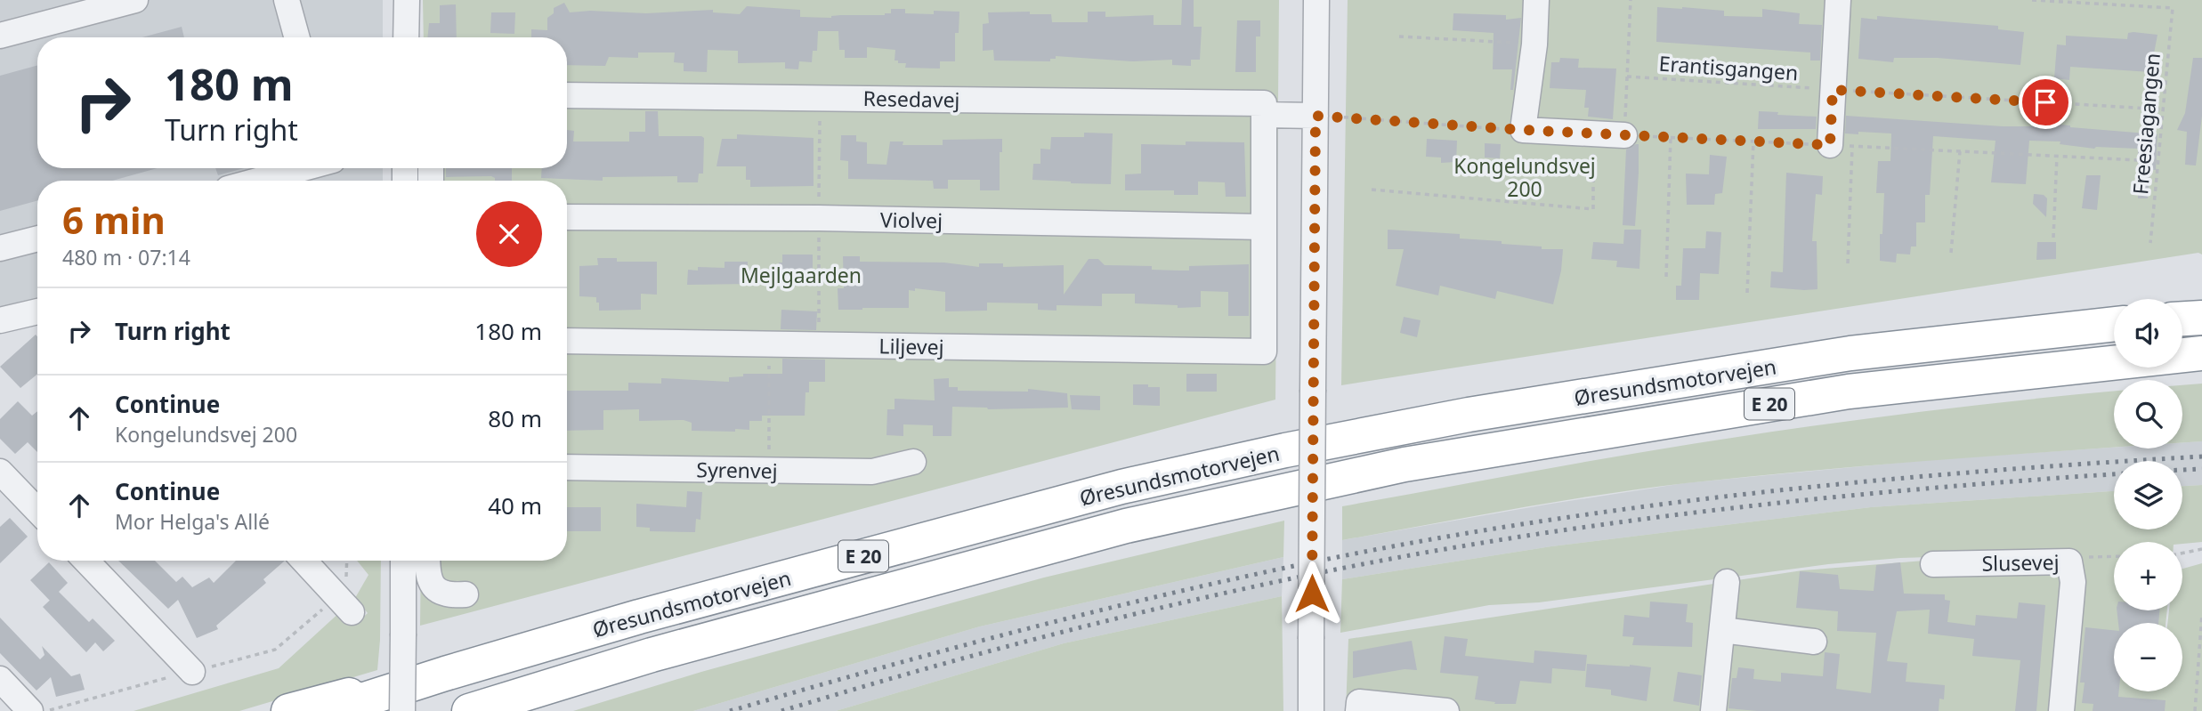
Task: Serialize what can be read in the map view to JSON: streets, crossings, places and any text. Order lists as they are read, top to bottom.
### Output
{
  "streets": {
    "highway": ["Øresundsmotorvejen", "E 20"],
    "street": [
      "Resedavej",
      "Violvej",
      "Liljevej",
      "Syrenvej",
      "Slusevej"
    ],
    "path": ["Erantisgangen", "Freesiagangen"]
  },
  "crossings": [
    ["Erantisgangen", "Freesiagangen"],
    ["Violvej", "Liljevej"]
  ],
  "parks": ["Kongelundsvej 200", "Mejlgaarden"],
  "page": {
    "turn": ["180 m", "Turn right"],
    "heading": ["6 min", "480 m · 07:14"],
    "list": [
      {
        "name": "Turn right",
        "value": "180 m"
      },
      {
        "name": "Continue",
        "note": "Kongelundsvej 200",
        "value": "80 m"
      },
      {
        "name": "Continue",
        "note": "Mor Helga's Allé",
        "value": "40 m"
      }
    ],
    "map_buttons": ["+", "−"]
  }
}
